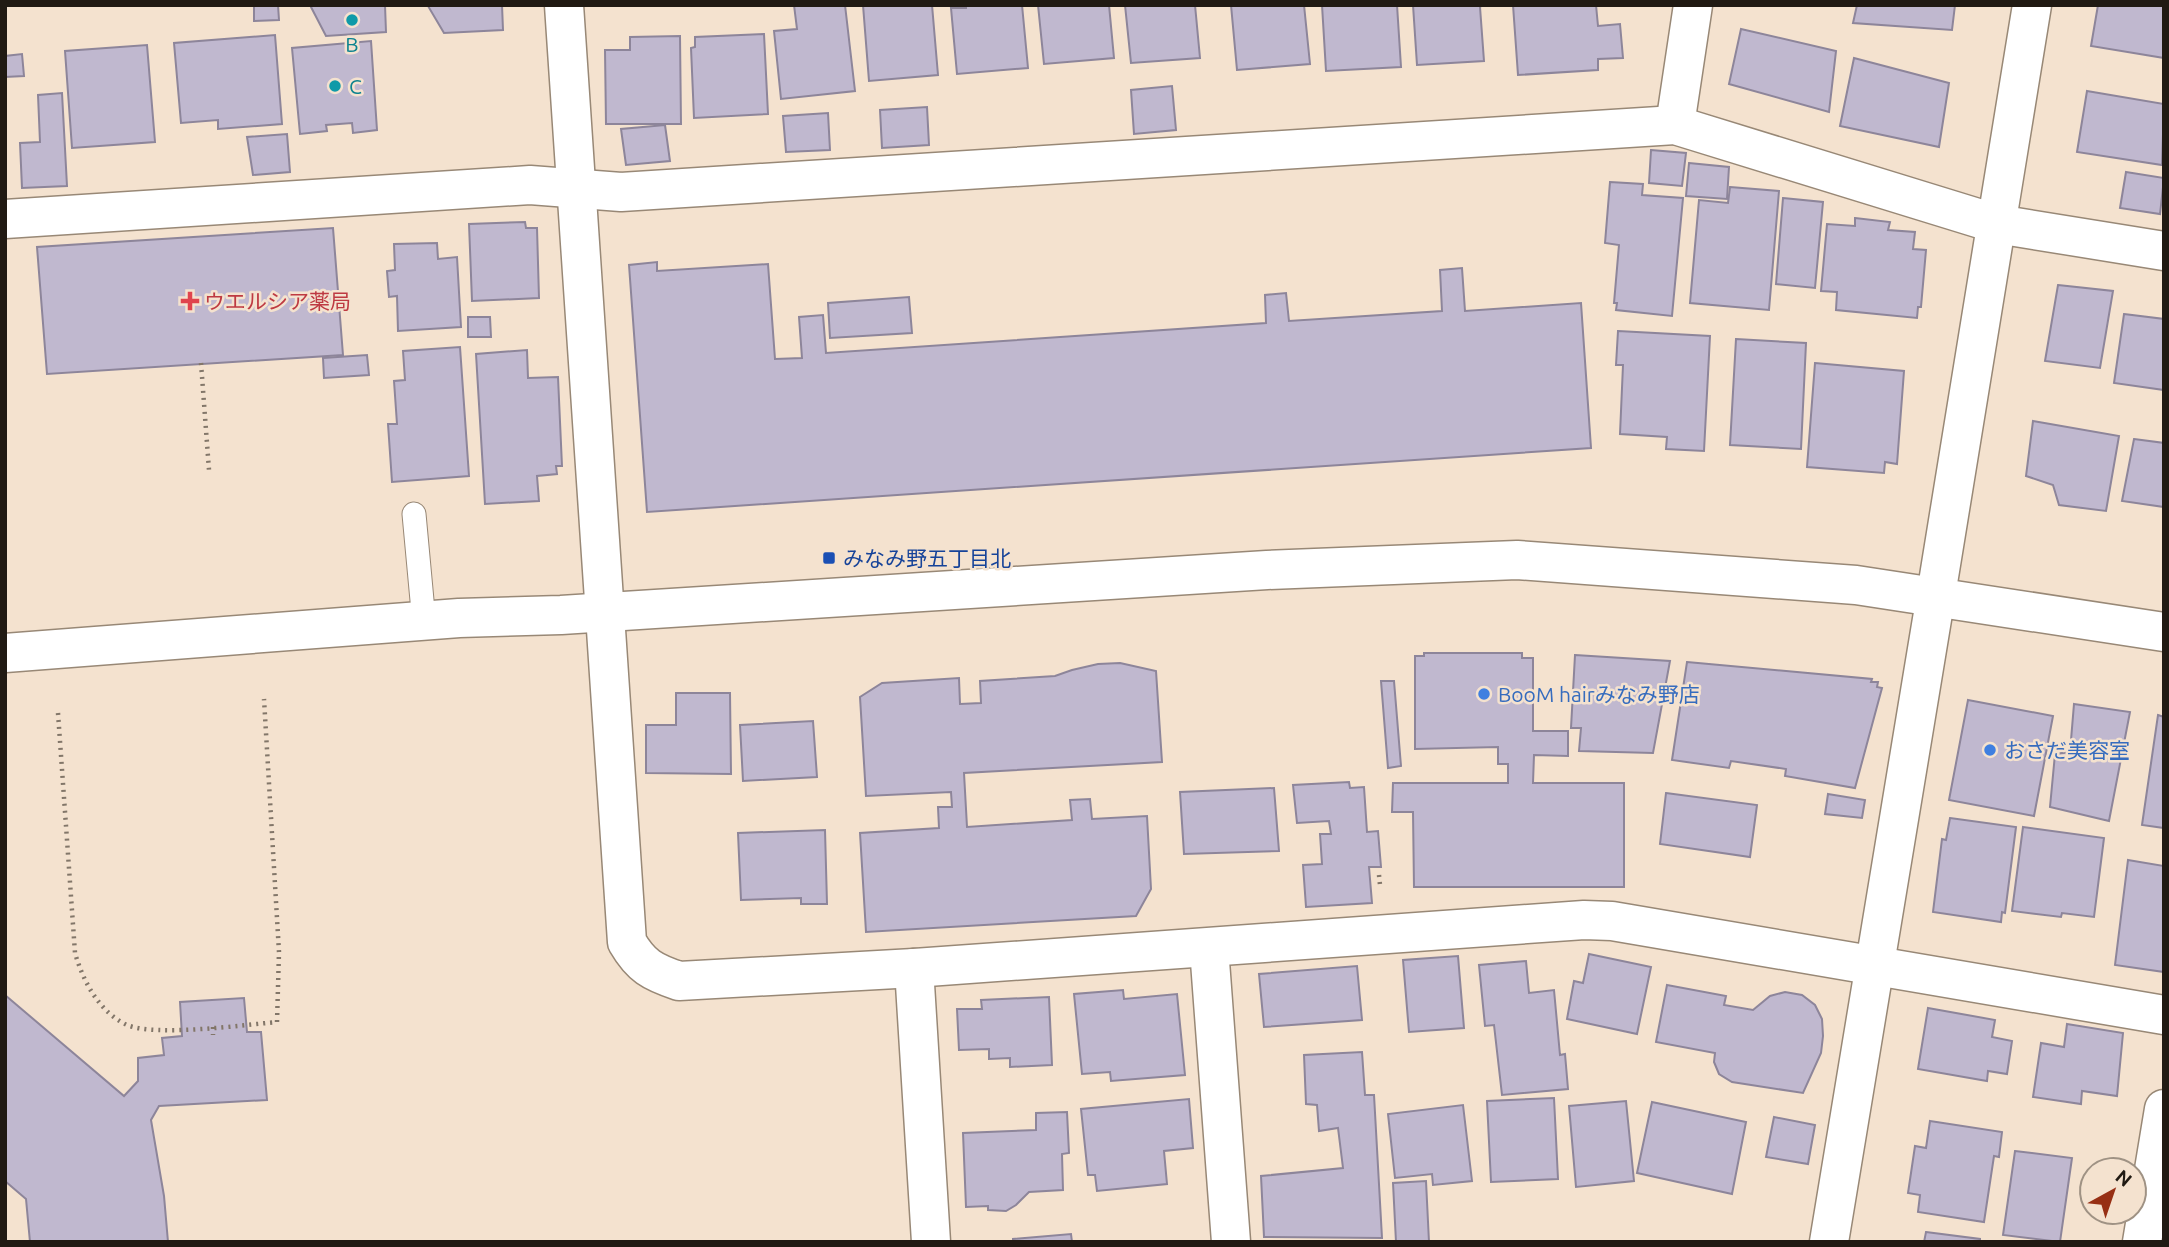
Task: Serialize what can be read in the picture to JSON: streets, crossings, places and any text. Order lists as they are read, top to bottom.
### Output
{
  "places": {
    "other": [
      "B",
      "C",
      "BooM hairみなみ野店",
      "おさだ美容室"
    ],
    "health": ["ウエルシア薬局"],
    "transit": ["みなみ野五丁目北"]
  },
  "north": "top right"
}
